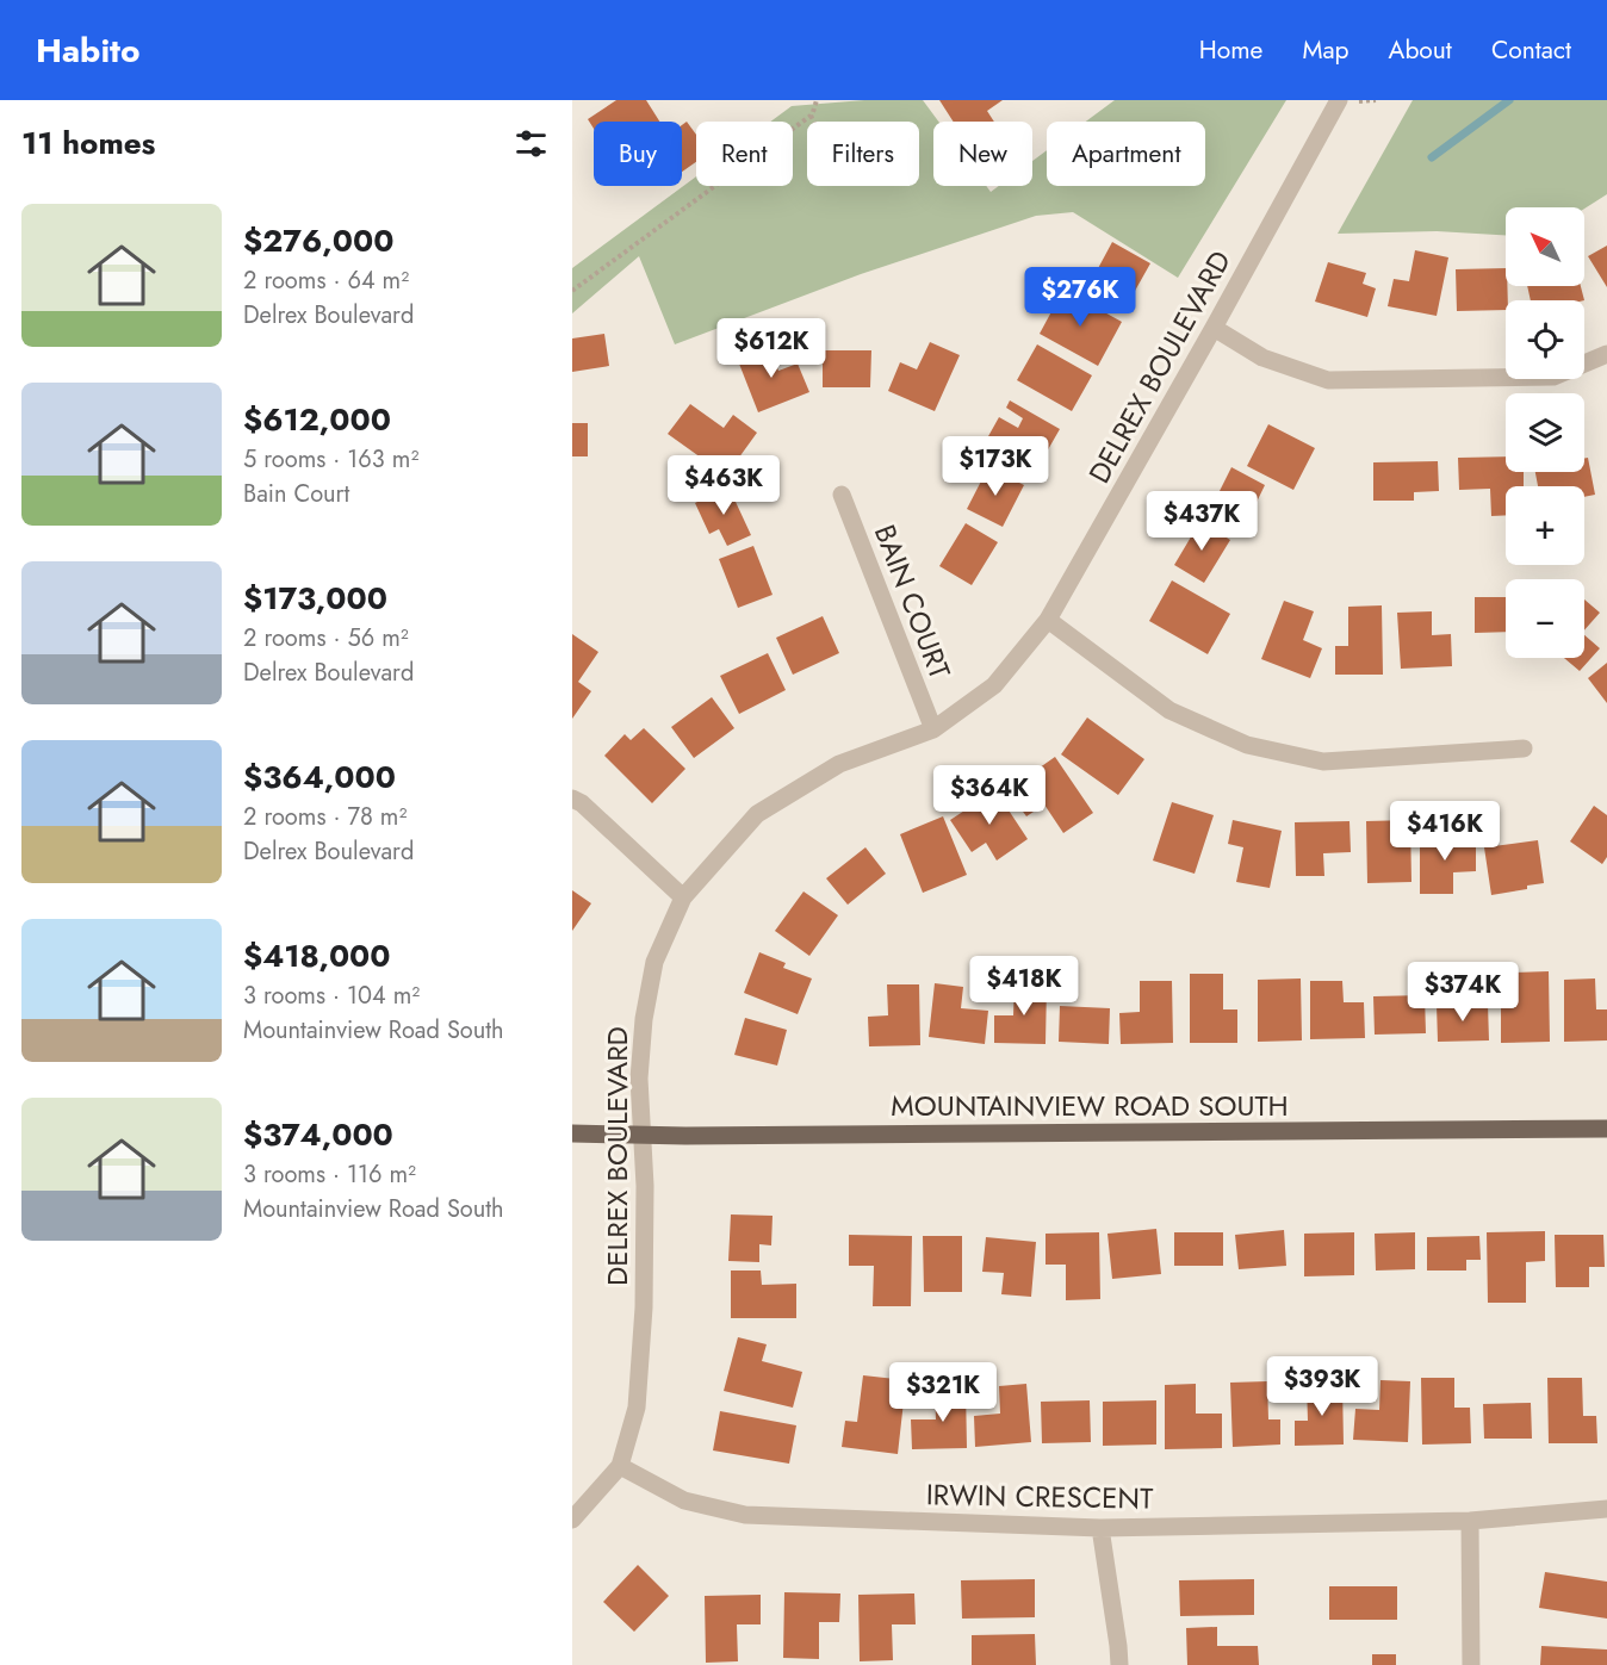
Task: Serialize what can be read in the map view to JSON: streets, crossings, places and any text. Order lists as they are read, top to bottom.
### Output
{
  "streets": {
    "main road": ["MOUNTAINVIEW ROAD SOUTH"],
    "street": ["DELREX BOULEVARD", "BAIN COURT", "IRWIN CRESCENT"]
  },
  "crossings": [
    ["DELREX BOULEVARD", "BAIN COURT"],
    ["DELREX BOULEVARD", "MOUNTAINVIEW ROAD SOUTH"],
    ["DELREX BOULEVARD", "IRWIN CRESCENT"]
  ],
  "north": "top left",
  "page": {
    "header": "Habito",
    "nav": [
      "Home",
      "Map",
      "About",
      "Contact"
    ],
    "heading": "11 homes",
    "chip": [
      "Buy",
      "Rent",
      "Filters",
      "New",
      "Apartment"
    ],
    "list": [
      {
        "name": "$276,000",
        "note": "2 rooms · 64 m² · Delrex Boulevard"
      },
      {
        "name": "$612,000",
        "note": "5 rooms · 163 m² · Bain Court"
      },
      {
        "name": "$173,000",
        "note": "2 rooms · 56 m² · Delrex Boulevard"
      },
      {
        "name": "$364,000",
        "note": "2 rooms · 78 m² · Delrex Boulevard"
      },
      {
        "name": "$418,000",
        "note": "3 rooms · 104 m² · Mountainview Road South"
      },
      {
        "name": "$374,000",
        "note": "3 rooms · 116 m² · Mountainview Road South"
      }
    ],
    "map_buttons": ["+", "−"],
    "price": [
      "$276K",
      "$612K",
      "$173K",
      "$463K",
      "$437K",
      "$364K",
      "$416K",
      "$418K",
      "$374K",
      "$393K",
      "$321K"
    ]
  }
}
